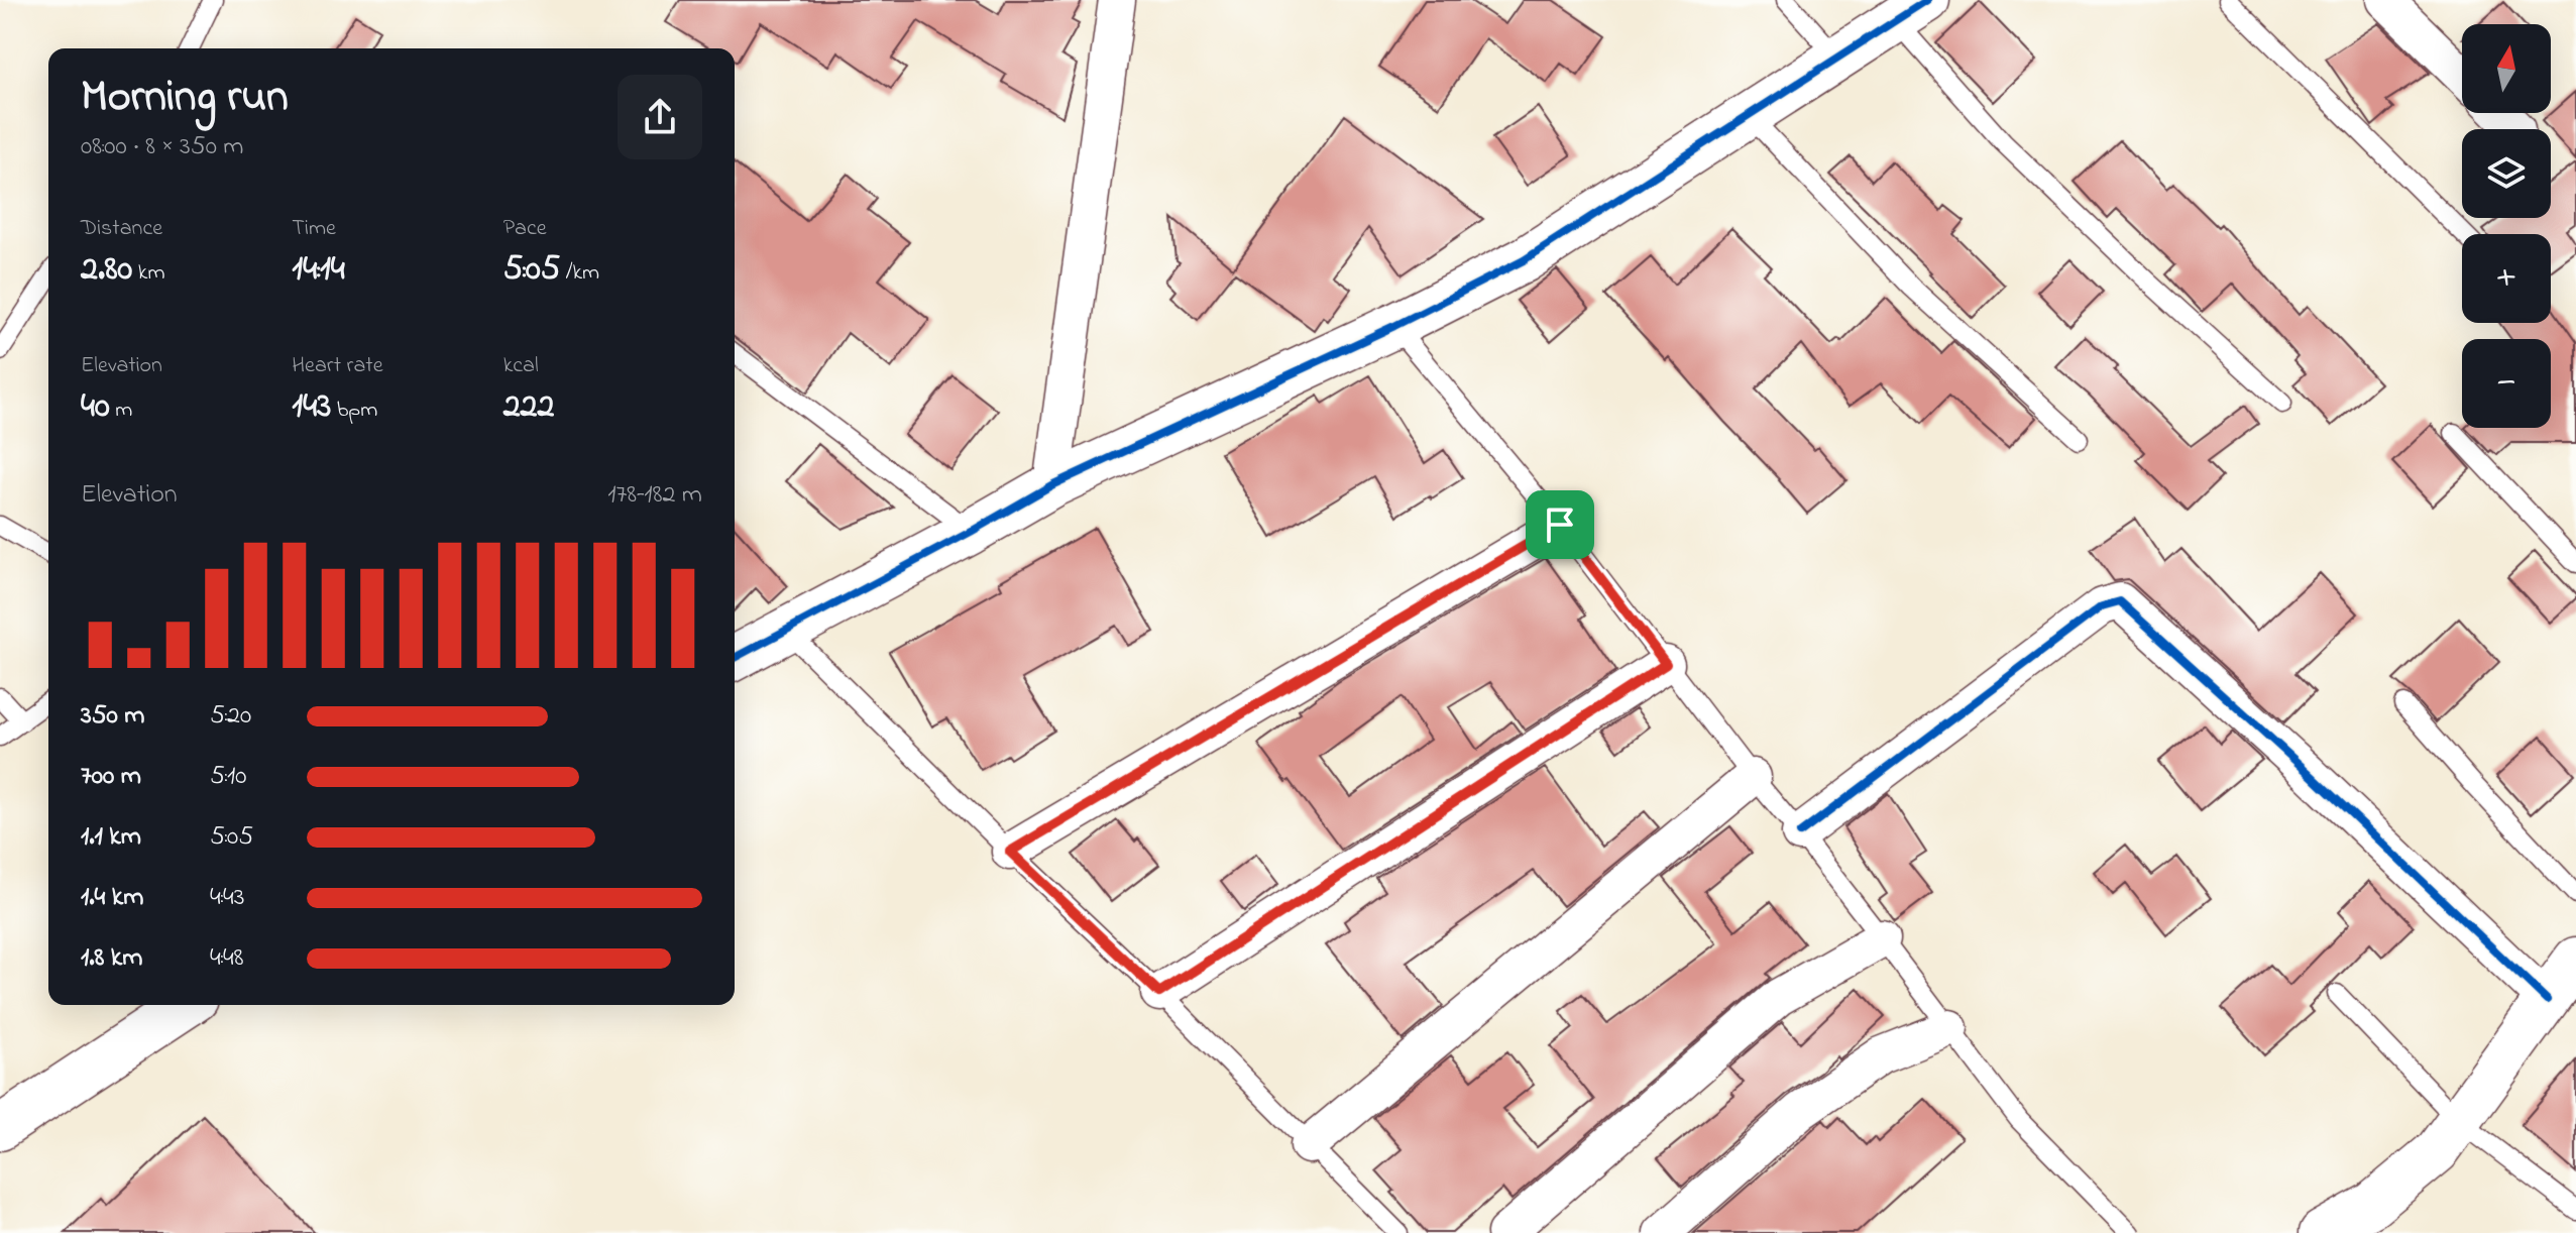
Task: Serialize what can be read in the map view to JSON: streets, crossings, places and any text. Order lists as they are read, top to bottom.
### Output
{
  "north": "top",
  "page": {
    "map_buttons": ["+", "−"],
    "heading": ["Morning run", "08:00 · 8 × 350 m"],
    "stats": [
      ["Distance", "2.80 km"],
      ["Time", "14:14"],
      ["Pace", "5:05 /km"],
      ["Elevation", "40 m"],
      ["Heart rate", "143 bpm"],
      ["kcal", "222"]
    ],
    "chart": ["Elevation", "178–182 m"],
    "list": [
      {
        "name": "350 m",
        "note": "5:20"
      },
      {
        "name": "700 m",
        "note": "5:10"
      },
      {
        "name": "1.1 km",
        "note": "5:05"
      },
      {
        "name": "1.4 km",
        "note": "4:43"
      },
      {
        "name": "1.8 km",
        "note": "4:48"
      }
    ]
  }
}
